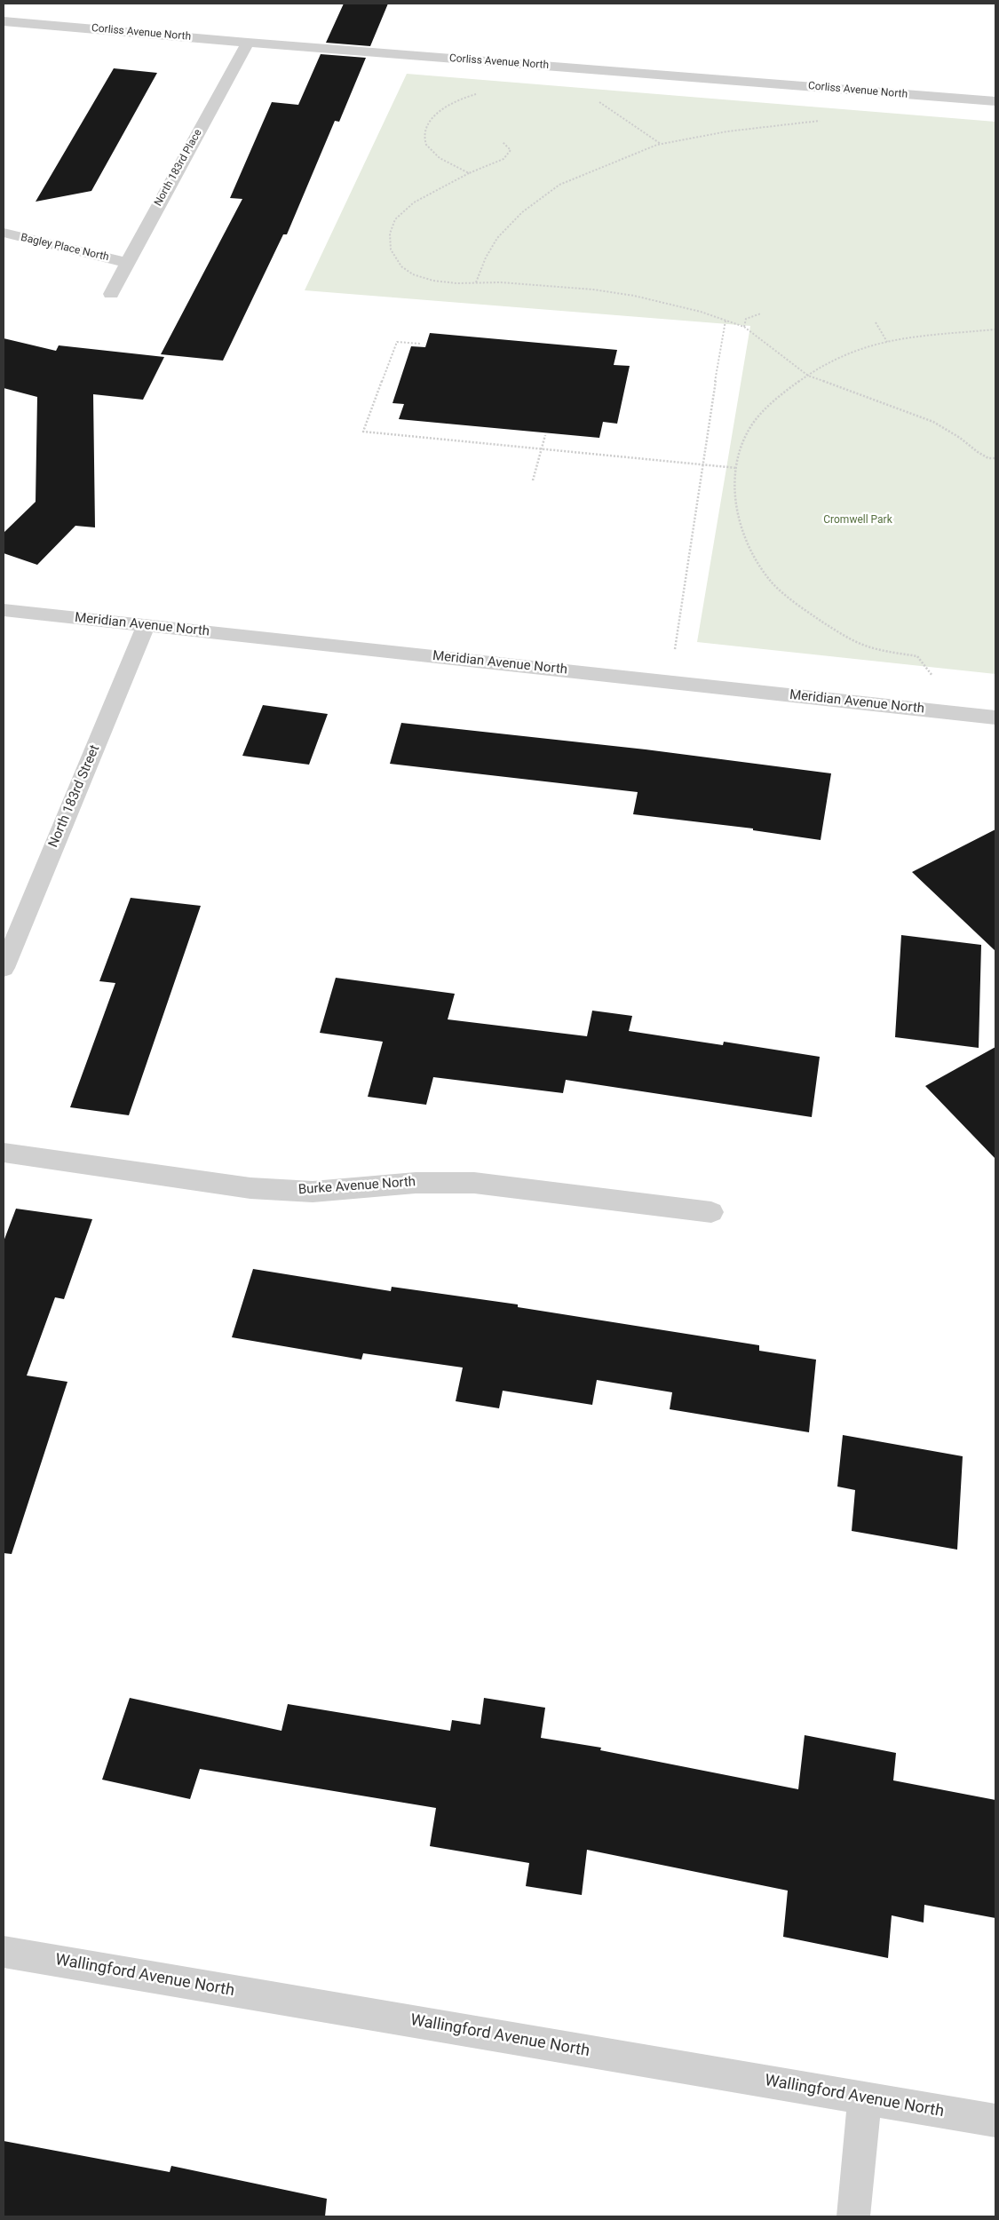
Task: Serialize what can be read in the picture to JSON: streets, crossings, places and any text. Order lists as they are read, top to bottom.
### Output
{
  "streets": {
    "street": [
      "Corliss Avenue North",
      "North 183rd Place",
      "Bagley Place North",
      "Meridian Avenue North",
      "North 183rd Street",
      "Burke Avenue North",
      "Wallingford Avenue North"
    ]
  },
  "crossings": [
    ["Corliss Avenue North", "North 183rd Place"],
    ["North 183rd Place", "Bagley Place North"],
    ["Meridian Avenue North", "North 183rd Street"]
  ],
  "parks": ["Cromwell Park"]
}
